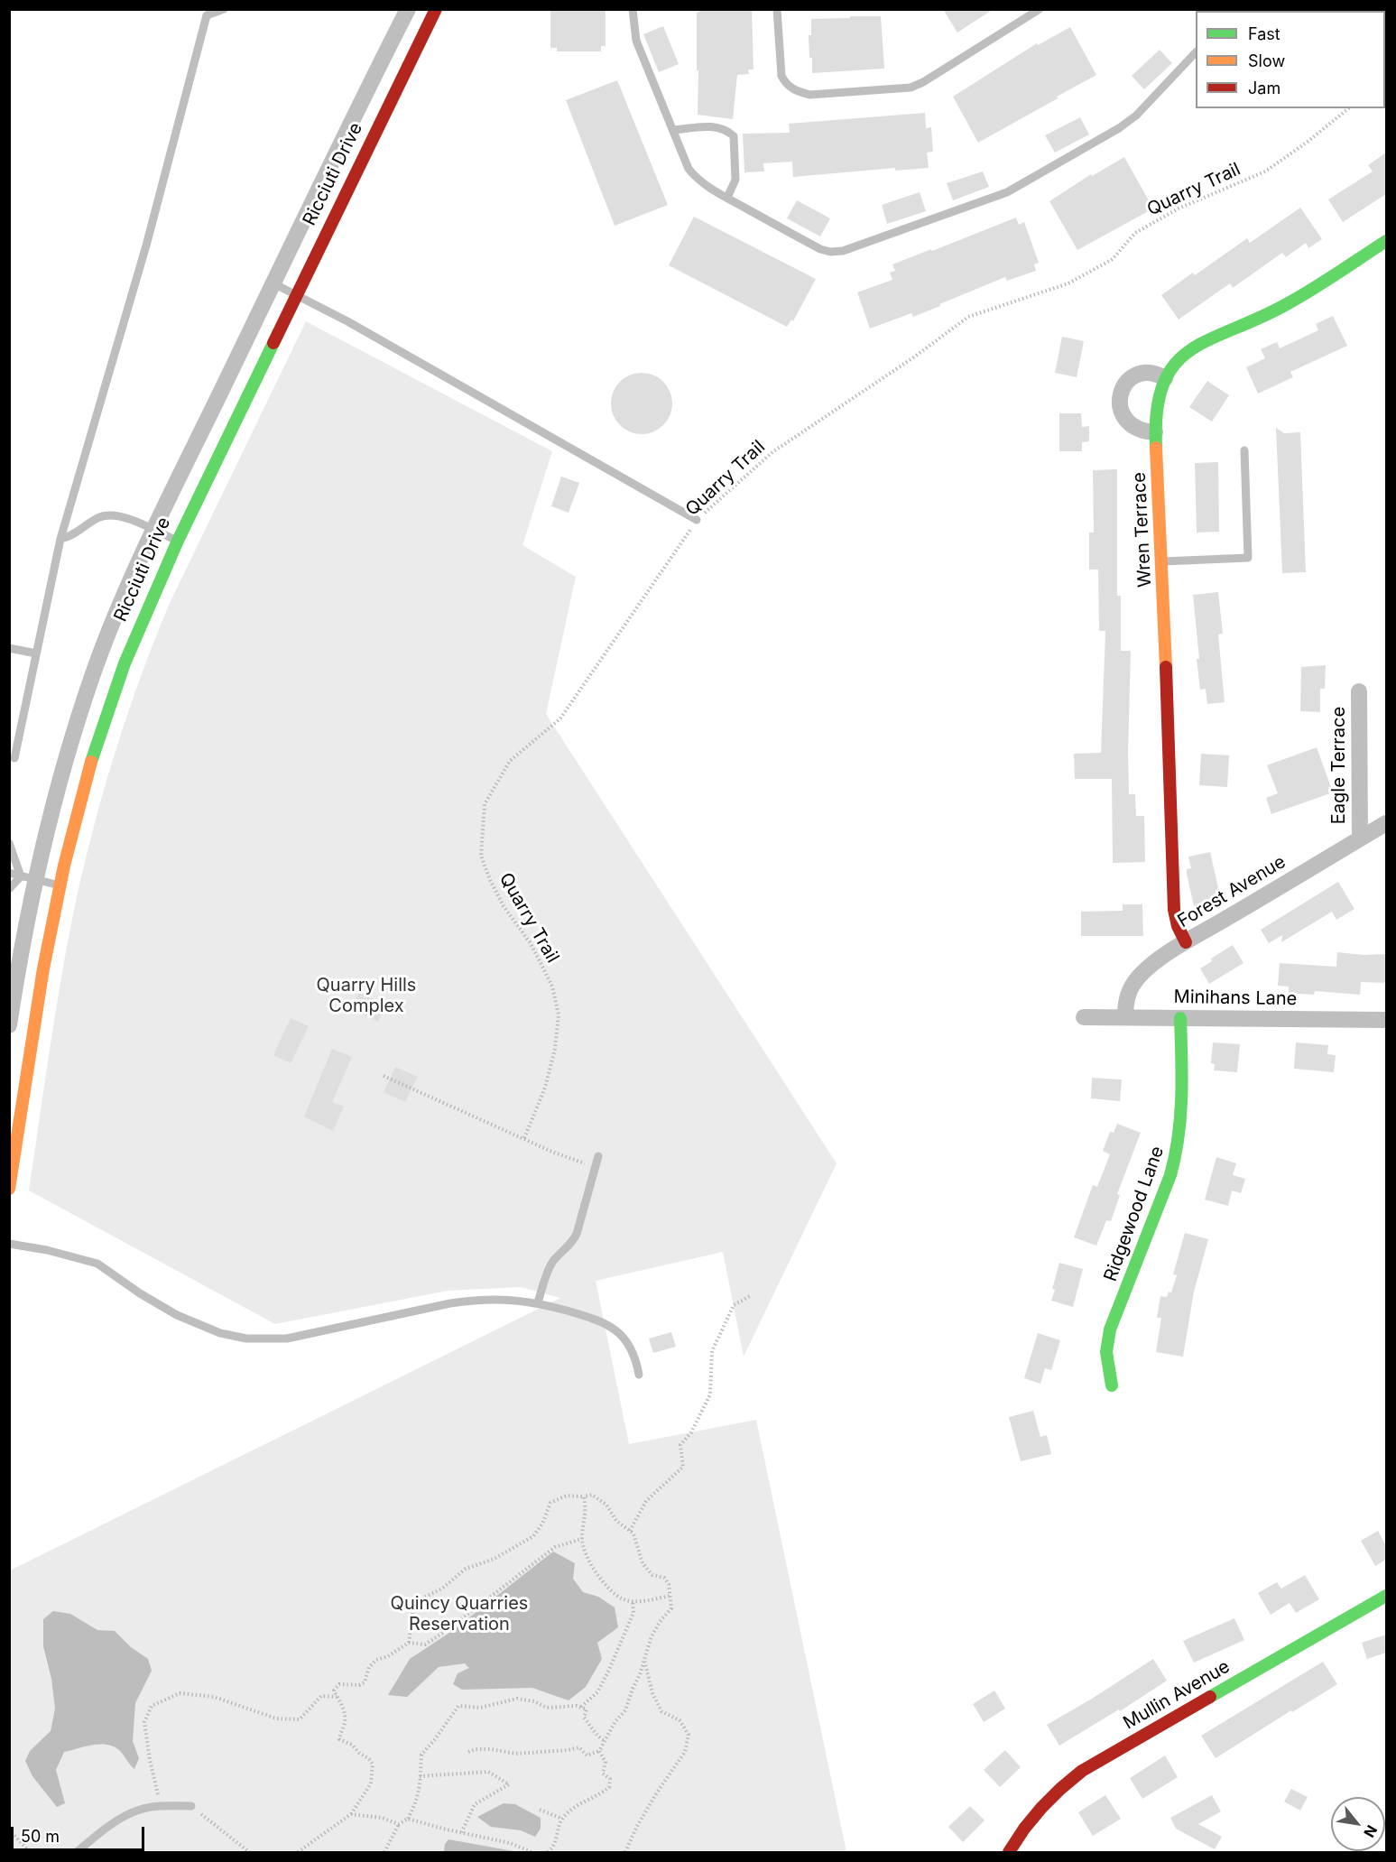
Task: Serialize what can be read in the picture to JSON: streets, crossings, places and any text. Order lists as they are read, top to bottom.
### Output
{
  "streets": {
    "street": [
      "Ricciuti Drive",
      "Wren Terrace",
      "Eagle Terrace",
      "Forest Avenue",
      "Minihans Lane",
      "Ridgewood Lane",
      "Mullin Avenue"
    ],
    "path": ["Quarry Trail"]
  },
  "crossings": [
    ["Wren Terrace", "Forest Avenue"],
    ["Eagle Terrace", "Forest Avenue"],
    ["Forest Avenue", "Minihans Lane"],
    ["Minihans Lane", "Ridgewood Lane"]
  ],
  "parks": ["Quarry Hills Complex", "Quincy Quarries Reservation"],
  "legend": ["Fast", "Slow", "Jam"],
  "scale_bar": "50 m",
  "north": "bottom right"
}
